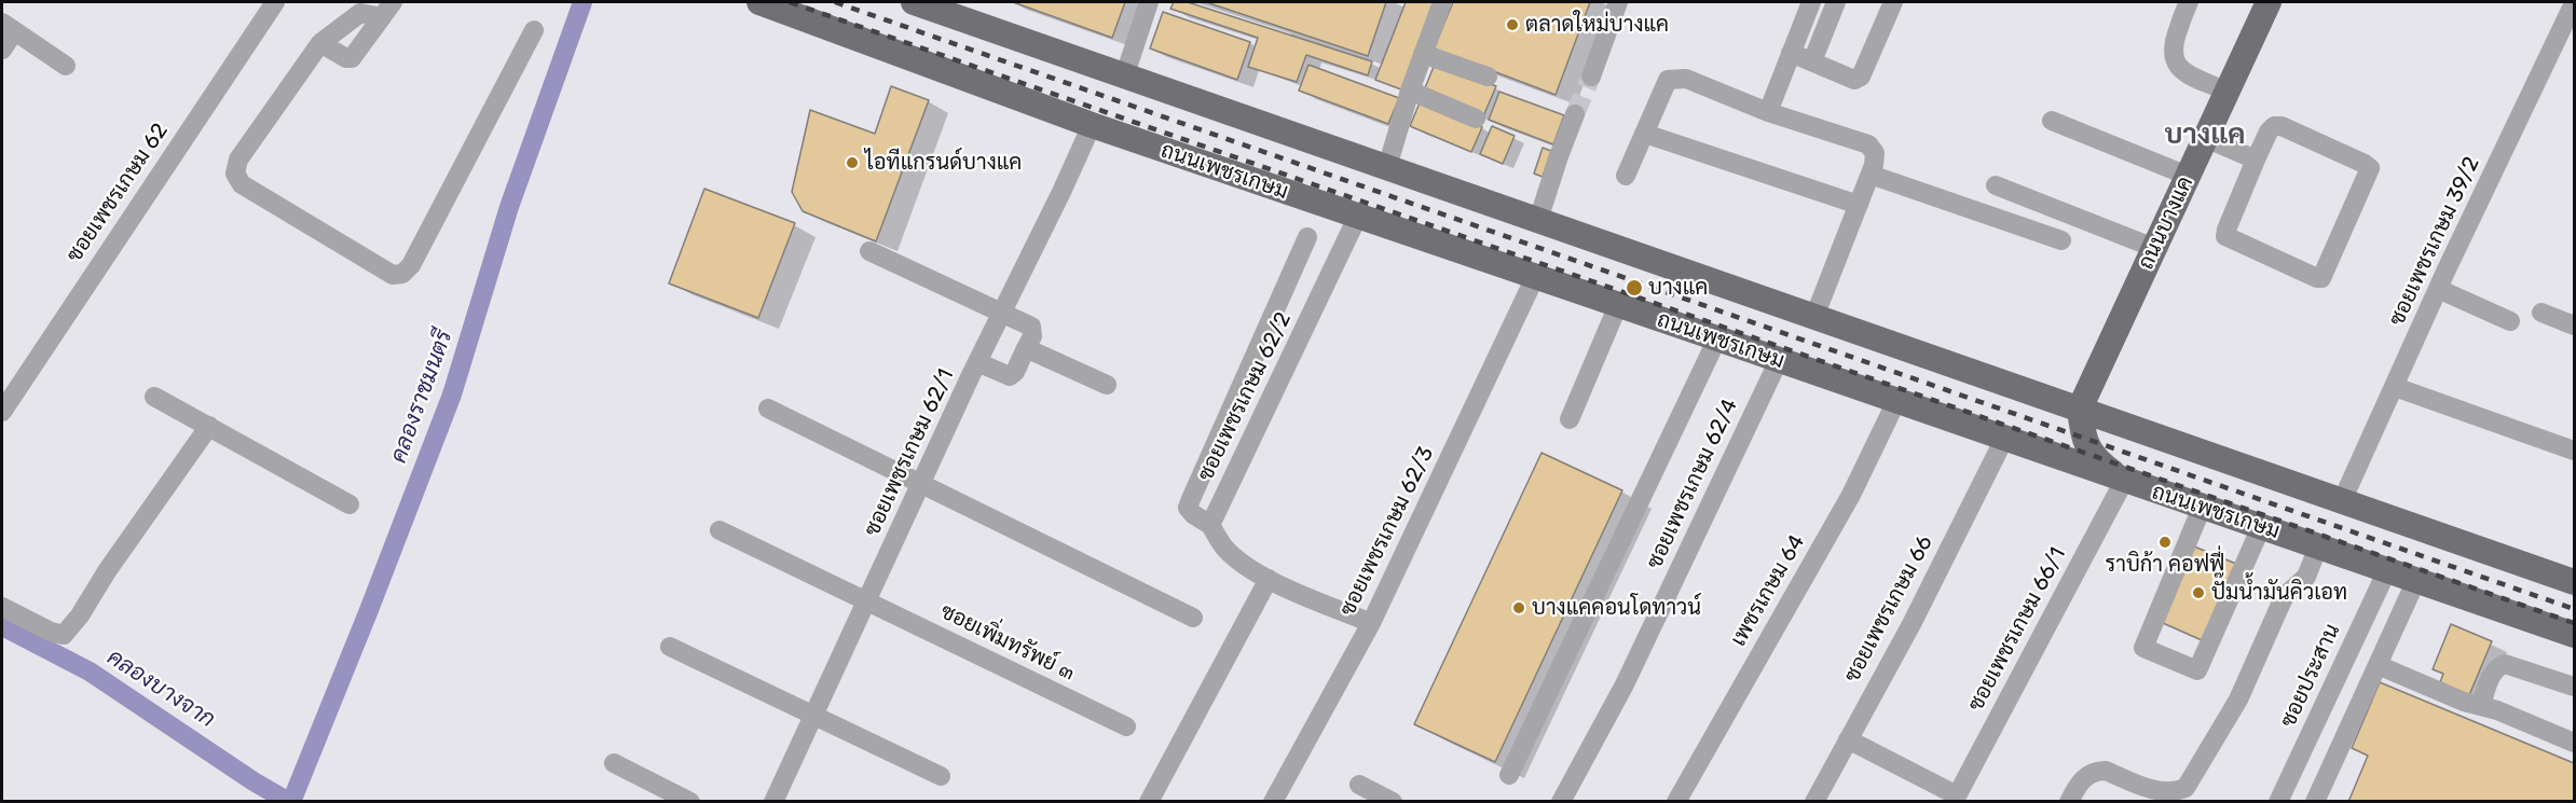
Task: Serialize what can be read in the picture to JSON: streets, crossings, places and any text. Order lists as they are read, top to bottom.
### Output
{
  "streets": {
    "main road": ["ถนนเพชรเกษม", "ถนนบางแค"],
    "street": [
      "ซอยเพชรเกษม 62",
      "ซอยเพชรเกษม 39/2",
      "ซอยเพชรเกษม 62/2",
      "ซอยเพชรเกษม 62/1",
      "ซอยเพชรเกษม 62/4",
      "ซอยเพชรเกษม 62/3",
      "เพชรเกษม 64",
      "ซอยเพชรเกษม 66",
      "ซอยเพชรเกษม 66/1",
      "ซอยเพิ่มทรัพย์ ๓",
      "ซอยประสาน"
    ]
  },
  "crossings": [
    ["ถนนเพชรเกษม", "ซอยเพชรเกษม 62/2"],
    ["ถนนเพชรเกษม", "ซอยเพชรเกษม 62/1"],
    ["ถนนเพชรเกษม", "ซอยเพชรเกษม 62/4"],
    ["ถนนเพชรเกษม", "ซอยเพชรเกษม 62/3"],
    ["ถนนเพชรเกษม", "เพชรเกษม 64"],
    ["ถนนเพชรเกษม", "ซอยเพชรเกษม 66"],
    ["ถนนเพชรเกษม", "ซอยเพชรเกษม 66/1"],
    ["ถนนเพชรเกษม", "ซอยประสาน"],
    ["ซอยเพชรเกษม 62/1", "ซอยเพิ่มทรัพย์ ๓"]
  ],
  "districts": ["บางแค"],
  "water": ["คลองราชมนตรี", "คลองบางจาก"],
  "places": [
    "ตลาดใหม่บางแค",
    "ไอทีแกรนด์บางแค",
    "บางแค",
    "ราบิก้า คอฟฟี่",
    "ปั๊มน้ำมันคิวเอท",
    "บางแคคอนโดทาวน์"
  ]
}
